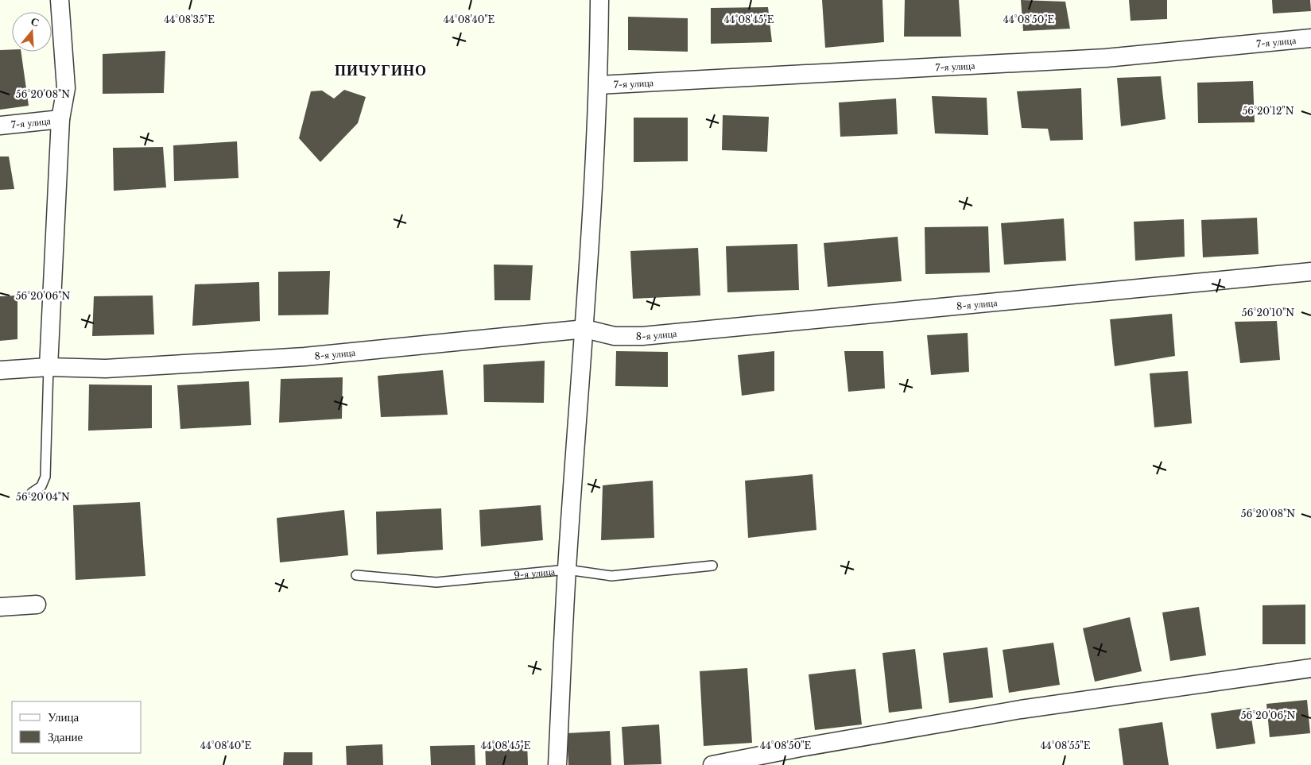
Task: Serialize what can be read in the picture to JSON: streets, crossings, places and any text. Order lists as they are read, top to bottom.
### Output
{
  "streets": {
    "street": ["7-я улица", "8-я улица"],
    "lane": ["9-я улица"]
  },
  "districts": ["ПИЧУГИНО"],
  "legend": ["Улица", "Здание"],
  "north": "top",
  "coordinates": [
    "44°08'35\"E",
    "44°08'40\"E",
    "44°08'45\"E",
    "44°08'50\"E",
    "56°20'08\"N",
    "56°20'12\"N",
    "56°20'06\"N",
    "56°20'10\"N",
    "56°20'04\"N",
    "44°08'55\"E"
  ]
}
